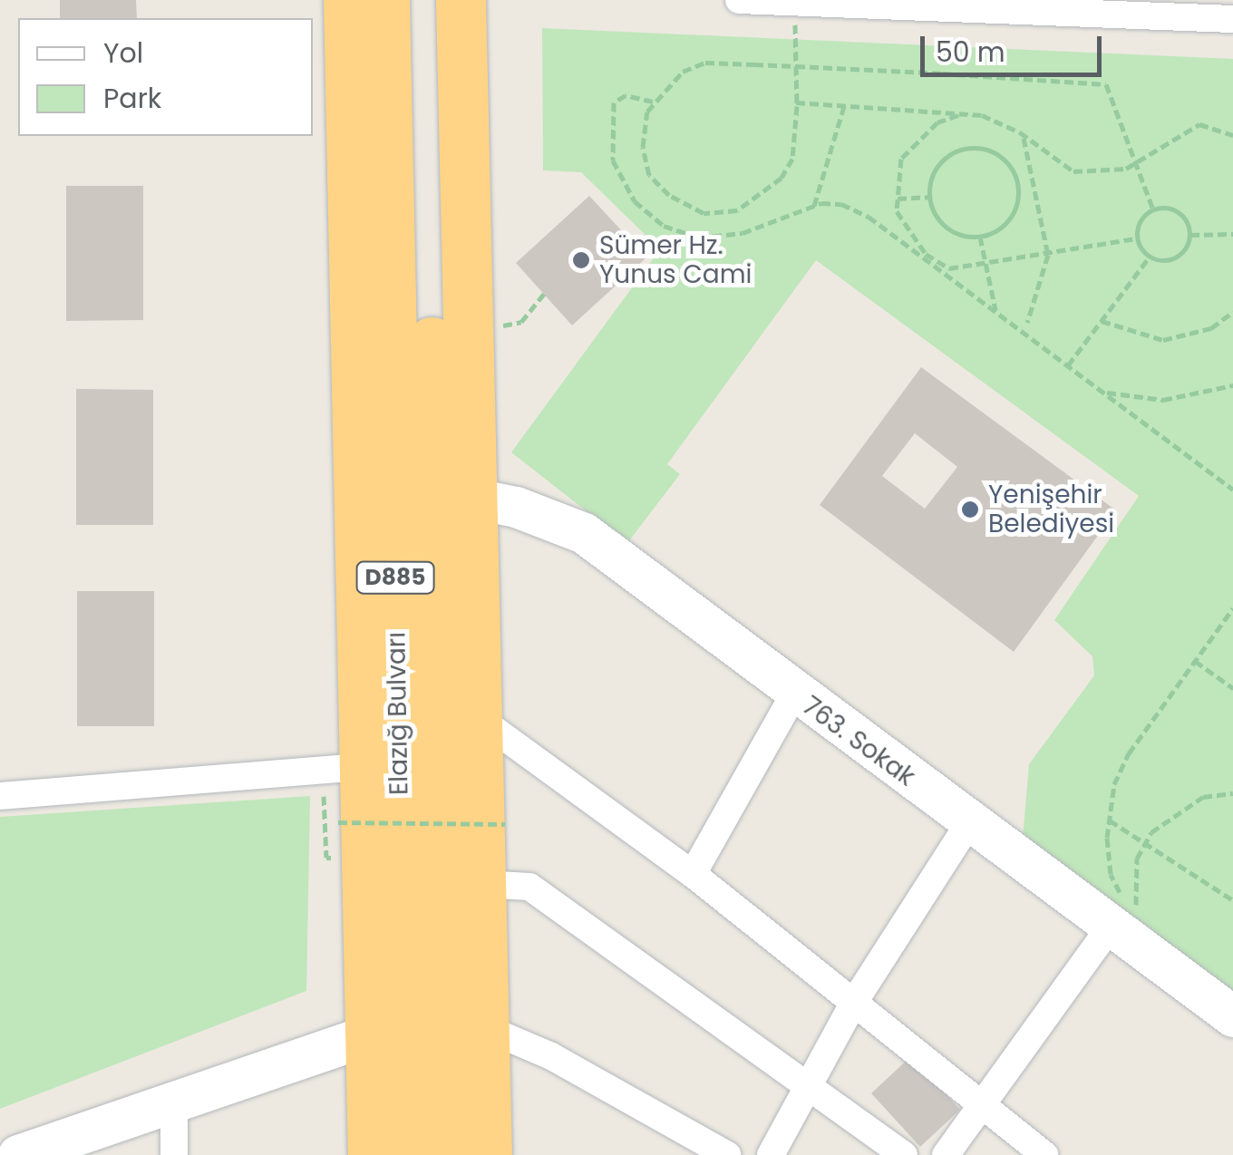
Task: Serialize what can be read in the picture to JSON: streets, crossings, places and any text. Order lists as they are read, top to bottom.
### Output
{
  "streets": {
    "highway": ["D885", "Elazığ Bulvarı"],
    "street": ["763. Sokak"]
  },
  "places": ["Sümer Hz. Yunus Cami", "Yenişehir Belediyesi"],
  "legend": ["Yol", "Park"],
  "scale_bar": "50 m"
}
